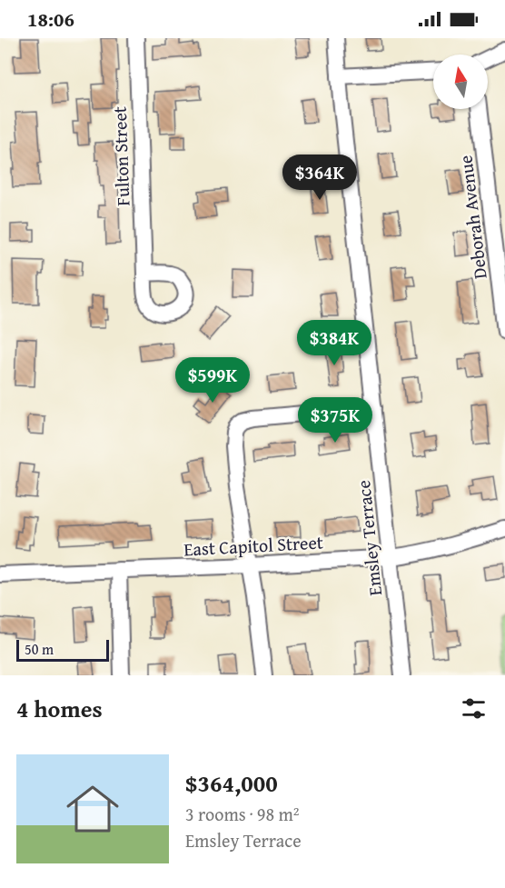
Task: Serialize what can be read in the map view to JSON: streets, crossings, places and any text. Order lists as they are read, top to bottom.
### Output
{
  "streets": {
    "street": [
      "Fulton Street",
      "Deborah Avenue",
      "Emsley Terrace",
      "East Capitol Street"
    ]
  },
  "crossings": [
    ["Emsley Terrace", "East Capitol Street"]
  ],
  "scale_bar": "50 m",
  "north": "top",
  "page": {
    "status": "18:06",
    "price": [
      "$364K",
      "$384K",
      "$599K",
      "$375K"
    ],
    "scale": "50 m",
    "heading": "4 homes",
    "list": [
      {
        "name": "$364,000",
        "note": "3 rooms · 98 m² · Emsley Terrace"
      }
    ]
  }
}
